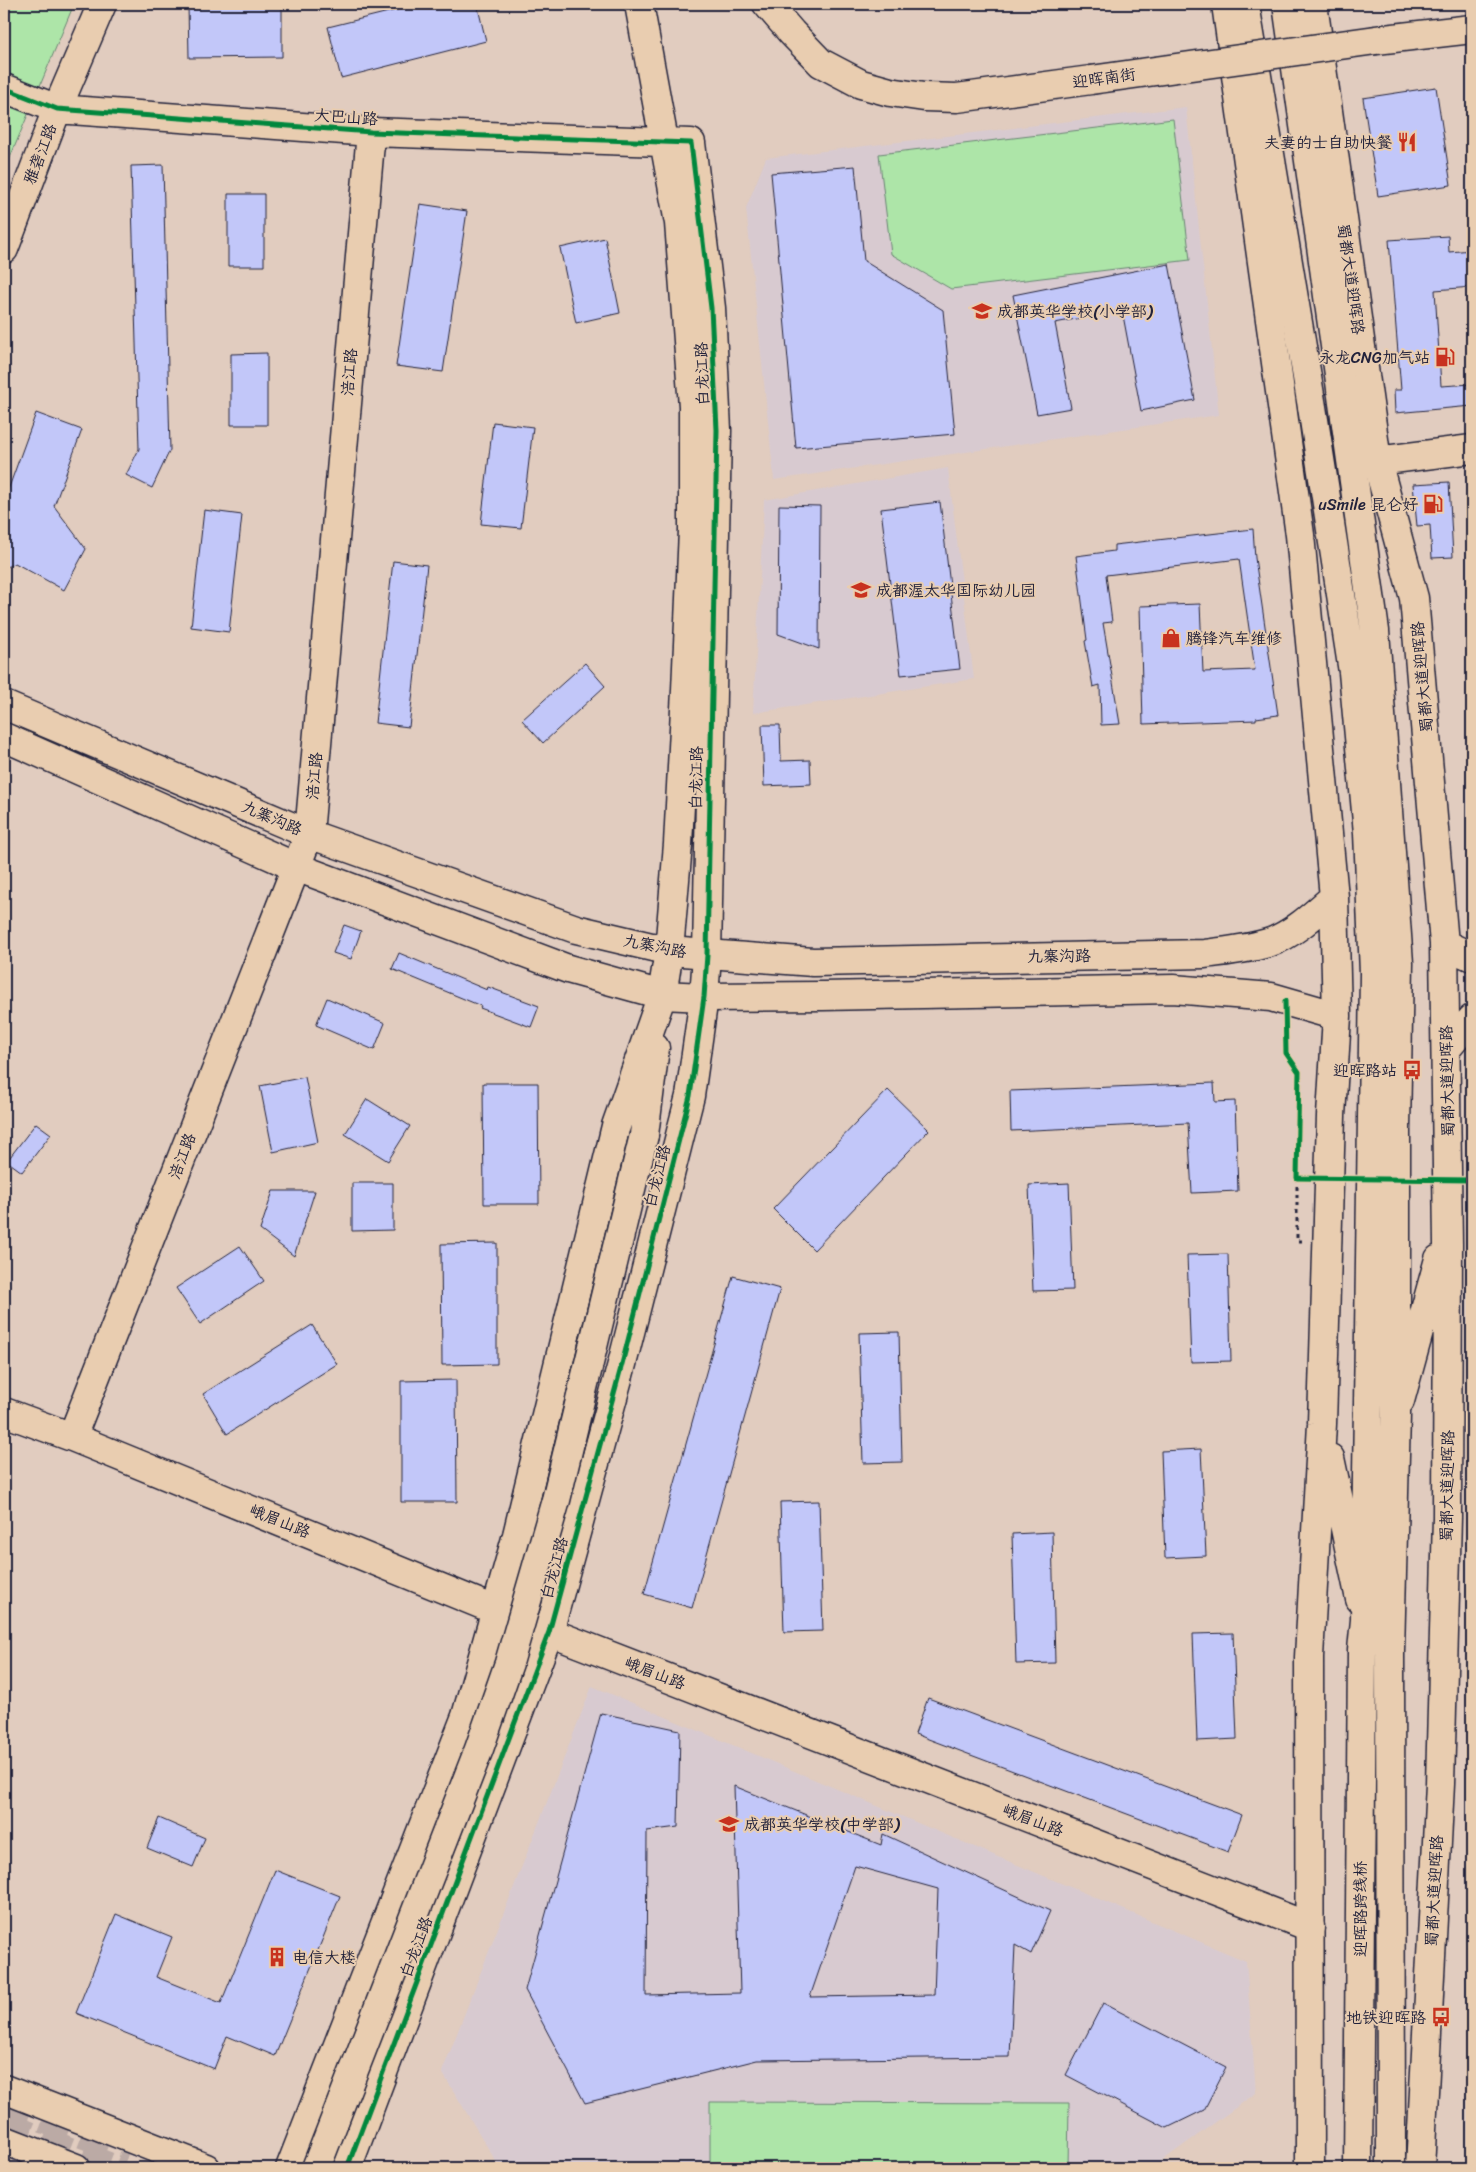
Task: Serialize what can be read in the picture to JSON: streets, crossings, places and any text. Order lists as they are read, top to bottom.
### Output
{
  "streets": {
    "main road": [
      "迎晖南街",
      "大巴山路",
      "雅砻江路",
      "蜀都大道迎晖路",
      "涪江路",
      "白龙江路",
      "九寨沟路",
      "峨眉山路",
      "迎晖路跨线桥"
    ]
  },
  "crossings": [
    ["大巴山路", "雅砻江路"],
    ["大巴山路", "涪江路"],
    ["大巴山路", "白龙江路"],
    ["蜀都大道迎晖路", "迎晖路跨线桥"],
    ["涪江路", "九寨沟路"],
    ["涪江路", "峨眉山路"],
    ["白龙江路", "九寨沟路"],
    ["白龙江路", "峨眉山路"]
  ],
  "places": {
    "restaurant": ["夫妻的士自助快餐"],
    "school or university": ["成都英华学校(小学部)", "成都渥太华国际幼儿园", "成都英华学校(中学部)"],
    "fuel station": ["永龙CNG加气站", "uSmile 昆仑好"],
    "shop": ["腾锋汽车维修"],
    "bus stop": ["迎晖路站", "地铁迎晖路"],
    "building": ["电信大楼"]
  }
}
